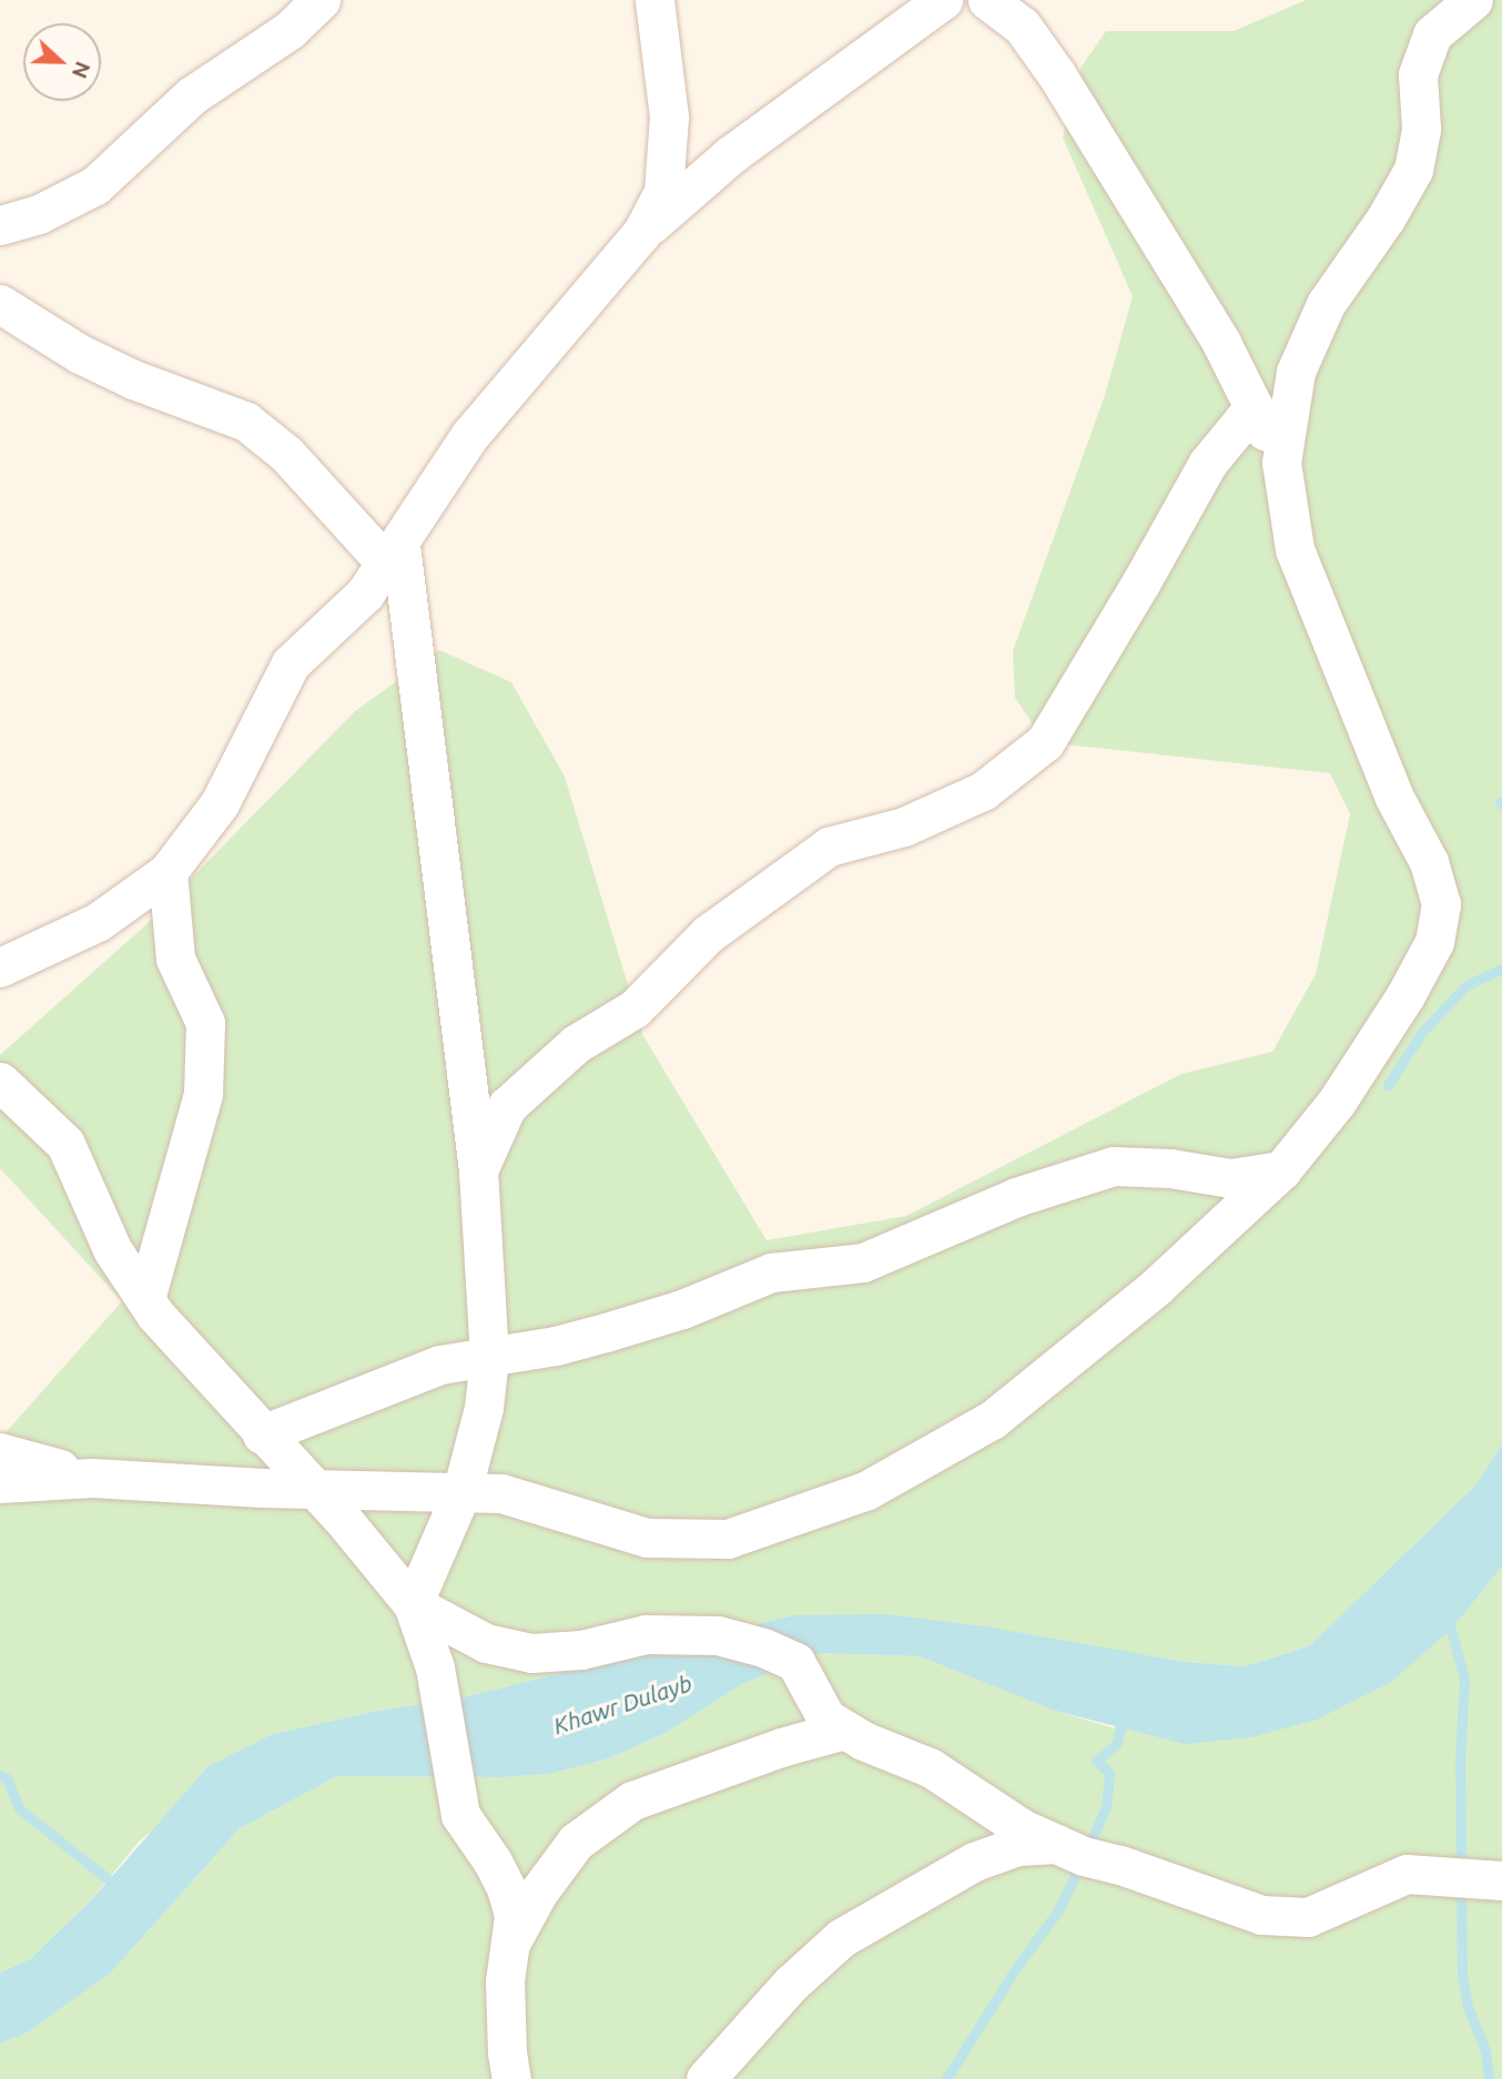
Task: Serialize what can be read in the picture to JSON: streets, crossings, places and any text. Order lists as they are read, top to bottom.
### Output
{
  "water": ["Khawr Dulayb"],
  "north": "right"
}
